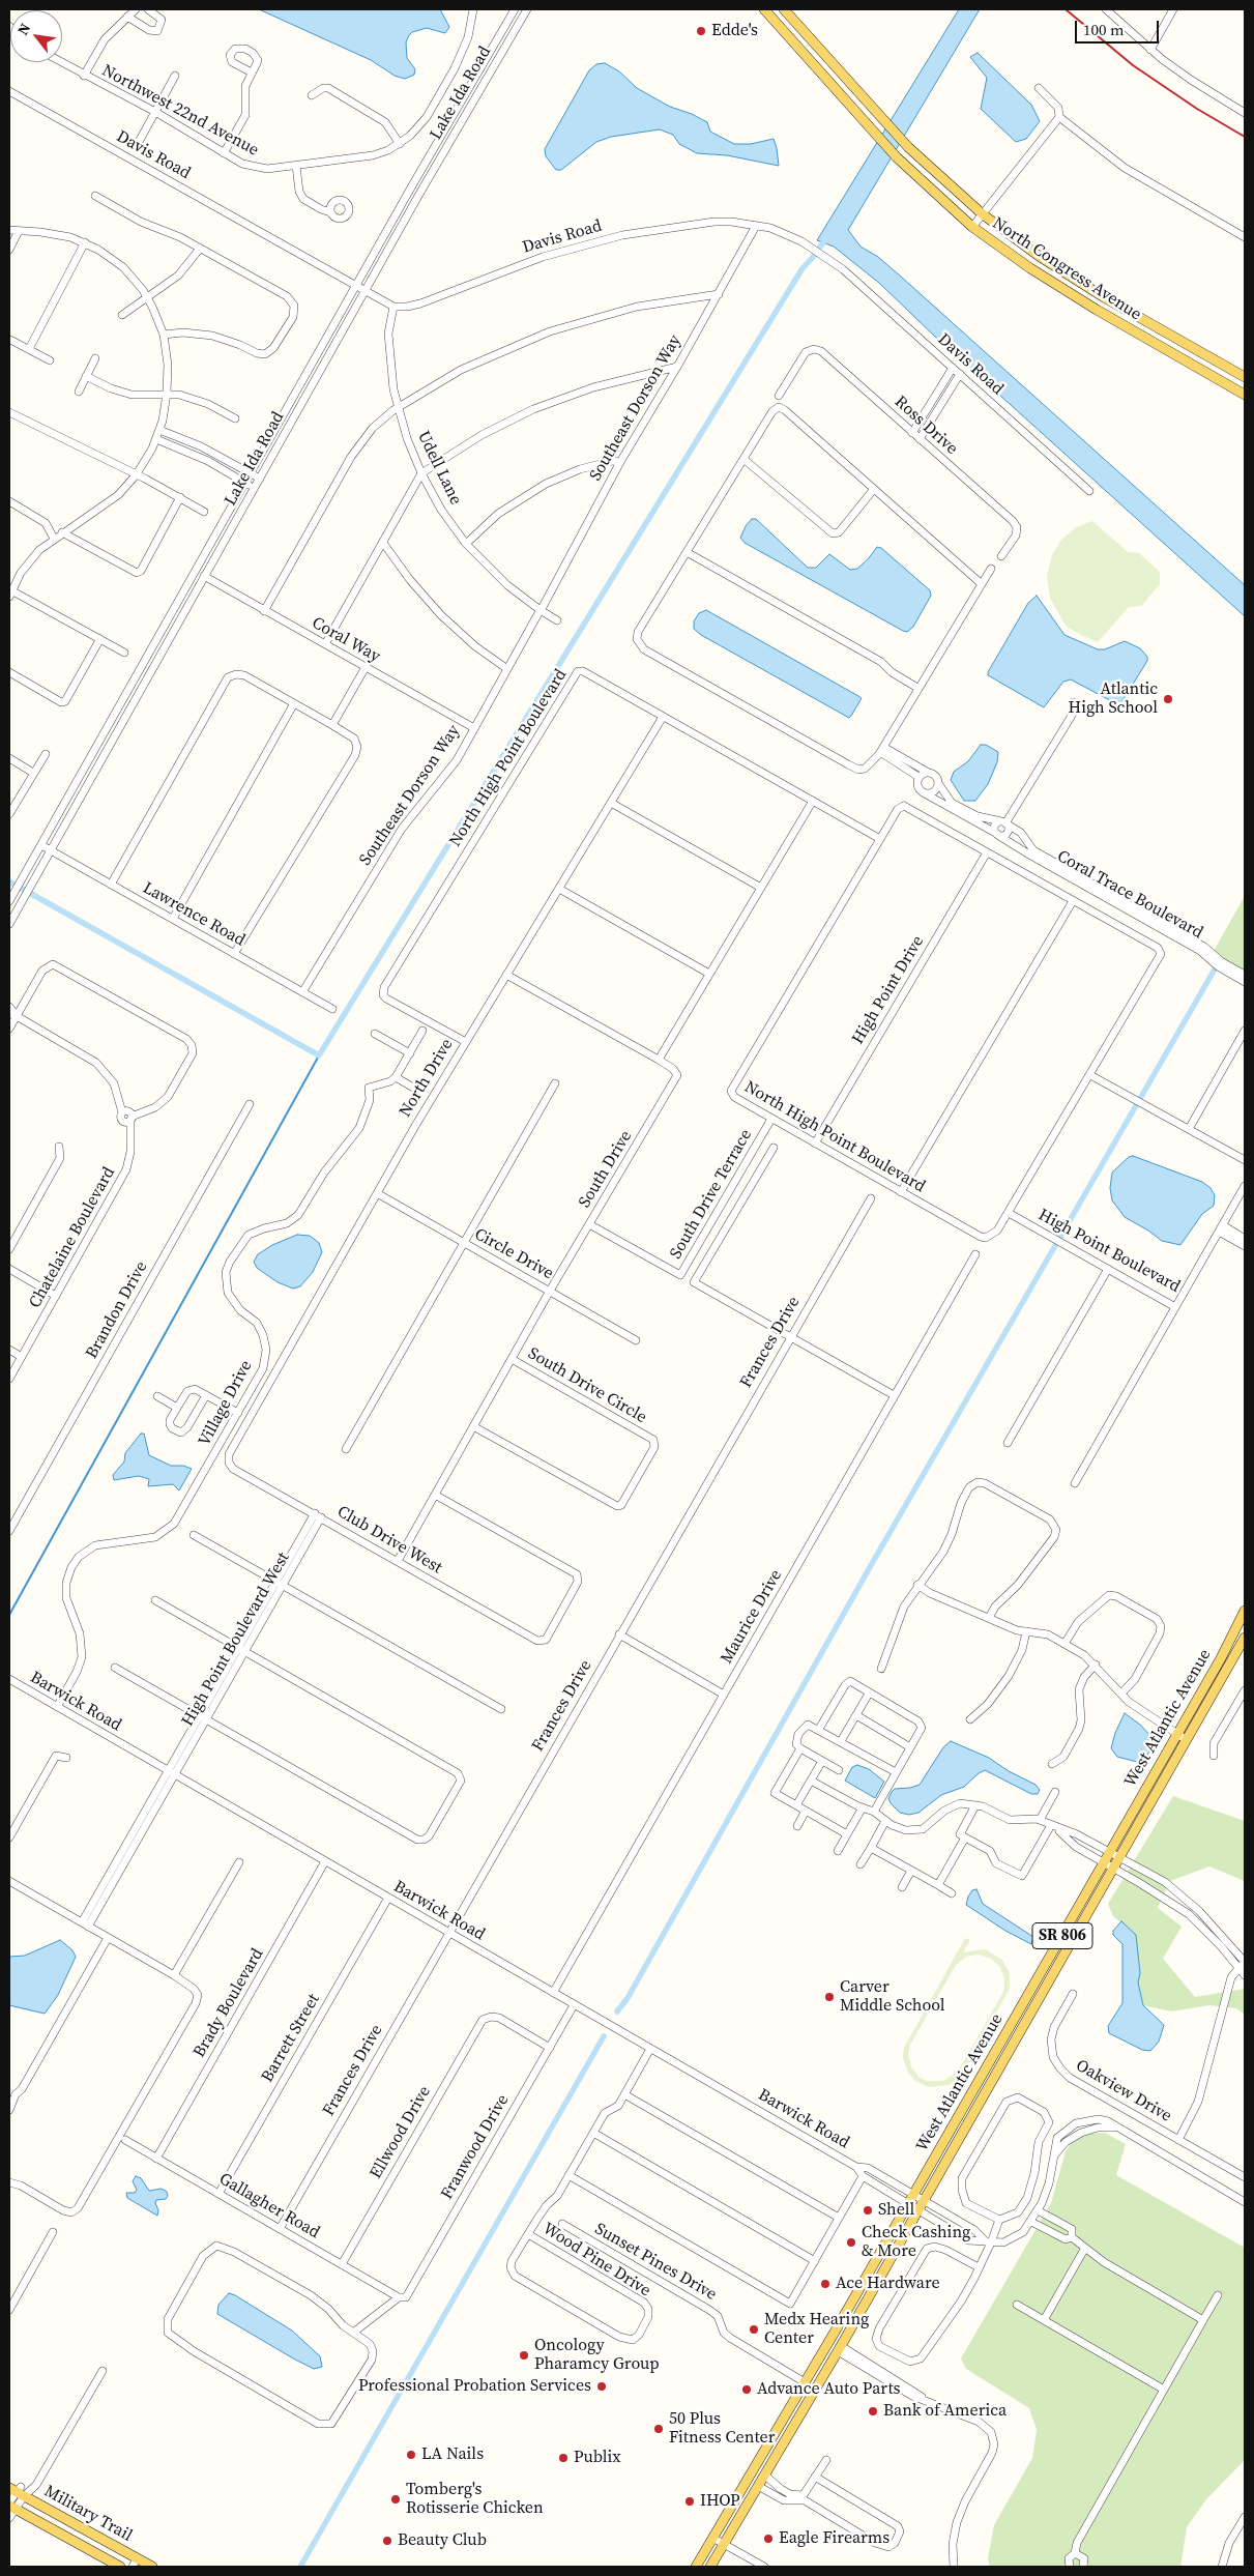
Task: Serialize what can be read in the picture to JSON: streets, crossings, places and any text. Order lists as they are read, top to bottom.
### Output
{
  "streets": {
    "main road": [
      "North Congress Avenue",
      "West Atlantic Avenue",
      "SR 806",
      "Military Trail"
    ],
    "street": [
      "Lake Ida Road",
      "Northwest 22nd Avenue",
      "Davis Road",
      "Southeast Dorson Way",
      "Ross Drive",
      "Udell Lane",
      "Coral Way",
      "North High Point Boulevard",
      "Coral Trace Boulevard",
      "Lawrence Road",
      "High Point Drive",
      "North Drive",
      "South Drive",
      "South Drive Terrace",
      "Chatelaine Boulevard",
      "High Point Boulevard",
      "Circle Drive",
      "Brandon Drive",
      "Frances Drive",
      "South Drive Circle",
      "Village Drive",
      "Club Drive West",
      "Maurice Drive",
      "High Point Boulevard West",
      "Barwick Road",
      "Brady Boulevard",
      "Barrett Street",
      "Oakview Drive",
      "Ellwood Drive",
      "Franwood Drive",
      "Gallagher Road",
      "Wood Pine Drive",
      "Sunset Pines Drive"
    ]
  },
  "crossings": [
    ["Lake Ida Road", "Davis Road"],
    ["Lake Ida Road", "Coral Way"],
    ["Lake Ida Road", "Lawrence Road"],
    ["Davis Road", "Southeast Dorson Way"],
    ["Davis Road", "Udell Lane"],
    ["Southeast Dorson Way", "Udell Lane"],
    ["Southeast Dorson Way", "Coral Way"],
    ["Southeast Dorson Way", "Lawrence Road"],
    ["North High Point Boulevard", "High Point Drive"],
    ["North High Point Boulevard", "North Drive"],
    ["North High Point Boulevard", "South Drive Terrace"],
    ["North High Point Boulevard", "High Point Boulevard"],
    ["North Drive", "Circle Drive"],
    ["North Drive", "Club Drive West"],
    ["South Drive", "South Drive Terrace"],
    ["South Drive", "Circle Drive"],
    ["South Drive", "South Drive Circle"],
    ["South Drive", "Club Drive West"],
    ["Frances Drive", "Barwick Road"],
    ["Frances Drive", "Gallagher Road"],
    ["Village Drive", "Barwick Road"],
    ["Club Drive West", "High Point Boulevard West"],
    ["Maurice Drive", "Barwick Road"],
    ["High Point Boulevard West", "Barwick Road"],
    ["Barwick Road", "West Atlantic Avenue"],
    ["Barwick Road", "Brady Boulevard"],
    ["Barwick Road", "Barrett Street"],
    ["Barwick Road", "Franwood Drive"],
    ["Barwick Road", "Wood Pine Drive"],
    ["West Atlantic Avenue", "Sunset Pines Drive"],
    ["Brady Boulevard", "Gallagher Road"],
    ["Barrett Street", "Gallagher Road"],
    ["Ellwood Drive", "Franwood Drive"],
    ["Ellwood Drive", "Gallagher Road"],
    ["Franwood Drive", "Gallagher Road"]
  ],
  "places": [
    "Edde's",
    "Atlantic High School",
    "Carver Middle School",
    "Shell",
    "Check Cashing & More",
    "Ace Hardware",
    "Medx Hearing Center",
    "Oncology Pharamcy Group",
    "Professional Probation Services",
    "Advance Auto Parts",
    "Bank of America",
    "50 Plus Fitness Center",
    "LA Nails",
    "Publix",
    "Tomberg's Rotisserie Chicken",
    "IHOP",
    "Eagle Firearms",
    "Beauty Club"
  ],
  "scale_bar": "100 m",
  "north": "top left"
}
